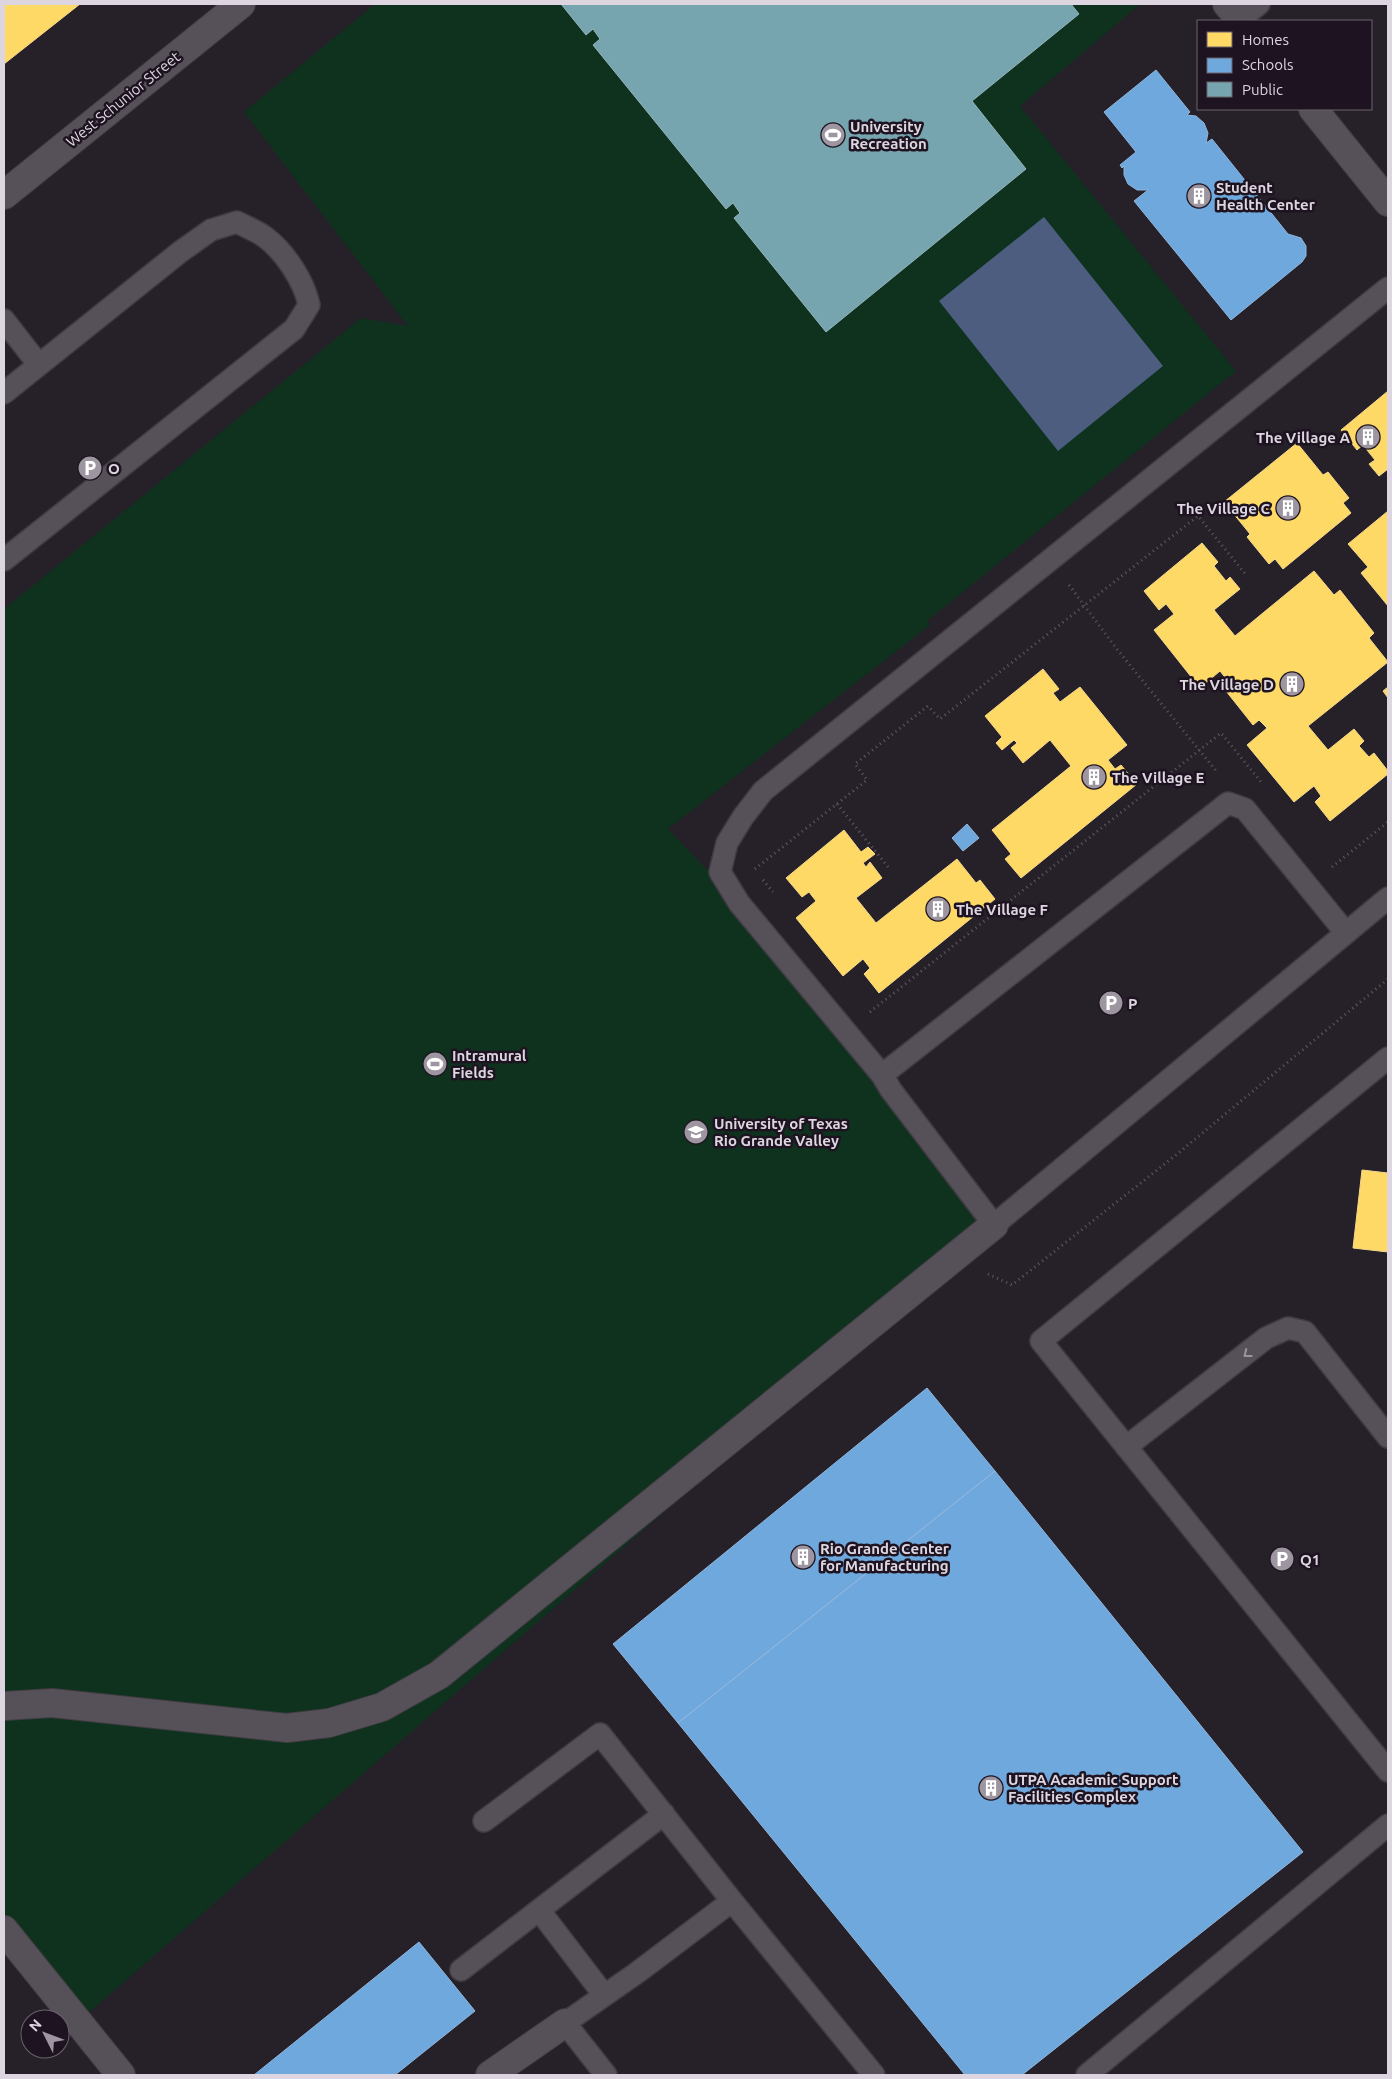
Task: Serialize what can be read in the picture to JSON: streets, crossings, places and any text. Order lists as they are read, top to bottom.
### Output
{
  "streets": {
    "street": ["West Schunior Street"]
  },
  "places": {
    "sports": ["University Recreation", "Intramural Fields"],
    "building": [
      "Student Health Center",
      "The Village A",
      "The Village C",
      "The Village D",
      "The Village E",
      "The Village F",
      "Rio Grande Center for Manufacturing",
      "UTPA Academic Support Facilities Complex"
    ],
    "parking": ["O", "P", "Q1"],
    "school or university": ["University of Texas Rio Grande Valley"]
  },
  "legend": ["Homes", "Schools", "Public"],
  "north": "top left"
}
